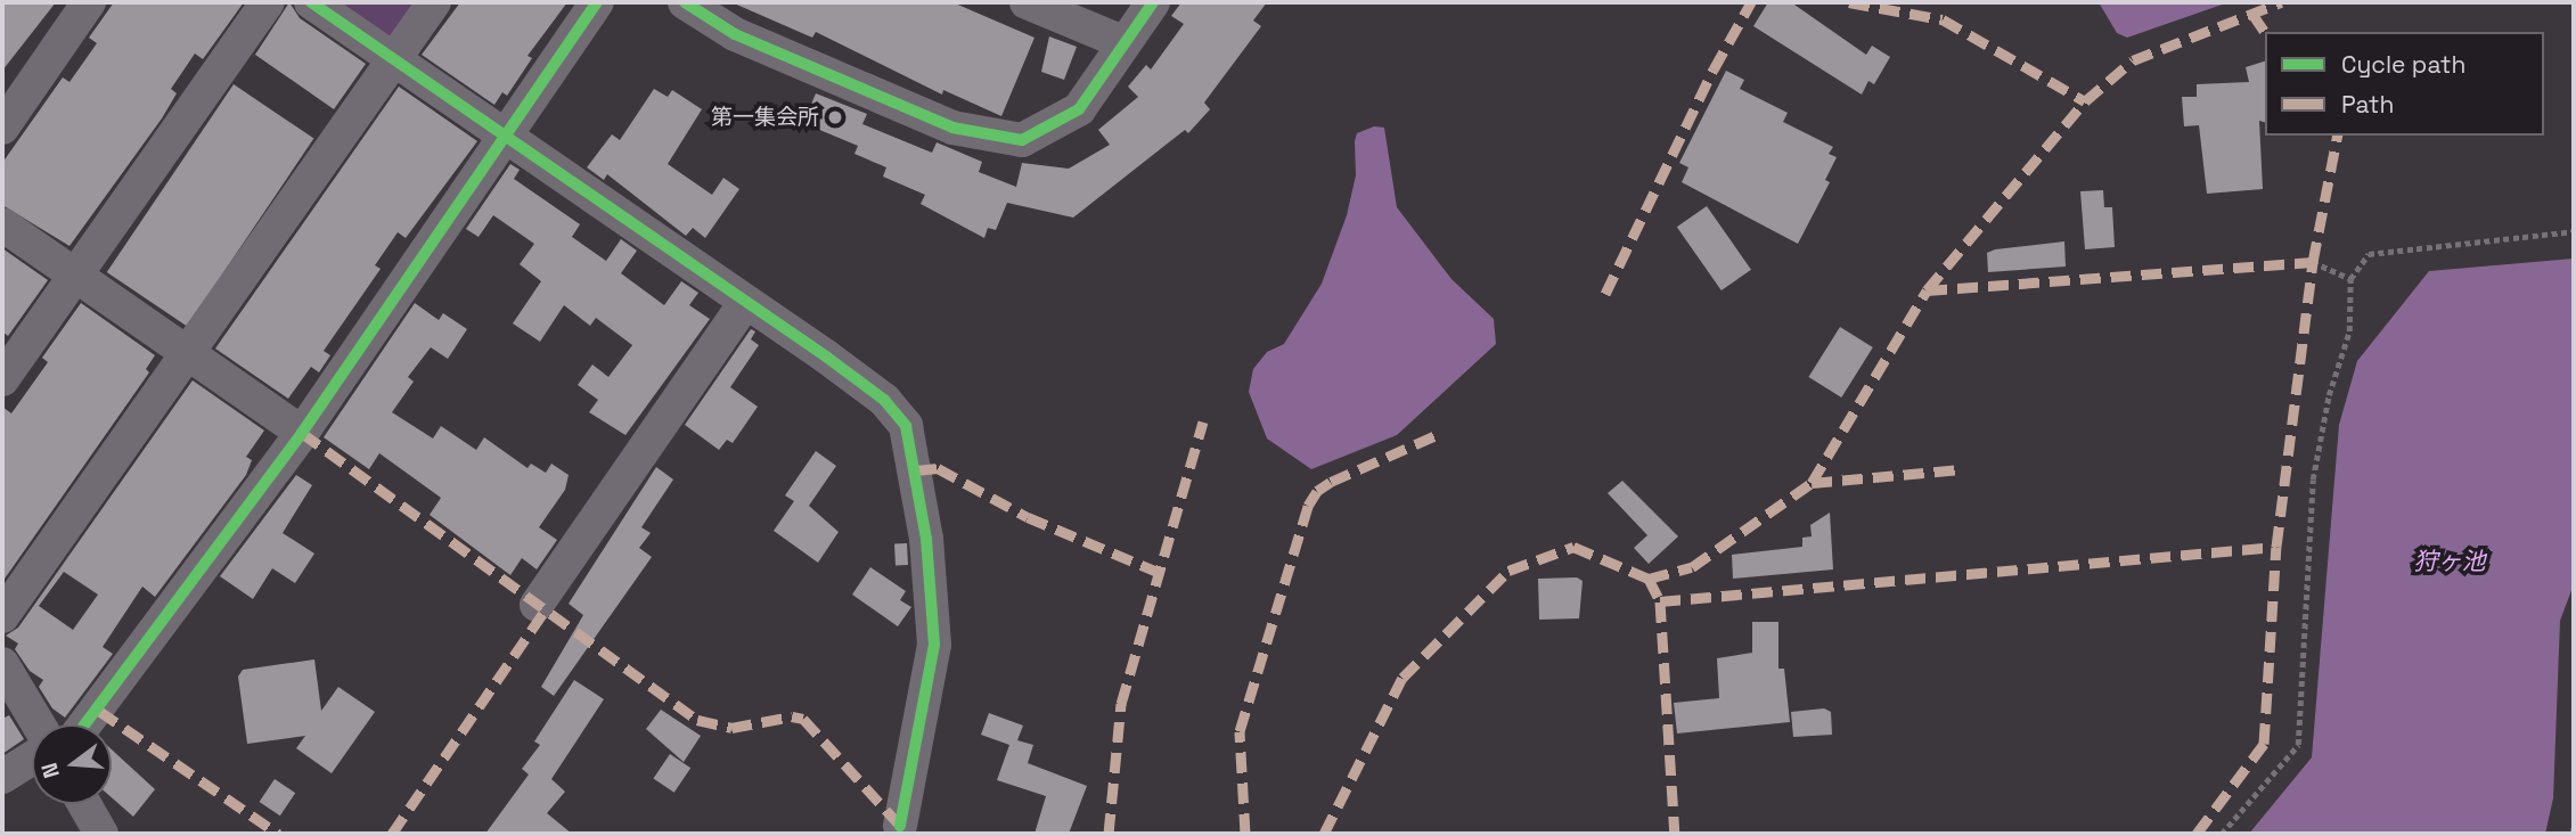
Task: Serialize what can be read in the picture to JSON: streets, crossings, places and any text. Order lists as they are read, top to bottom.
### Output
{
  "water": ["狩ヶ池"],
  "places": ["第一集会所"],
  "legend": ["Cycle path", "Path"],
  "north": "left"
}
